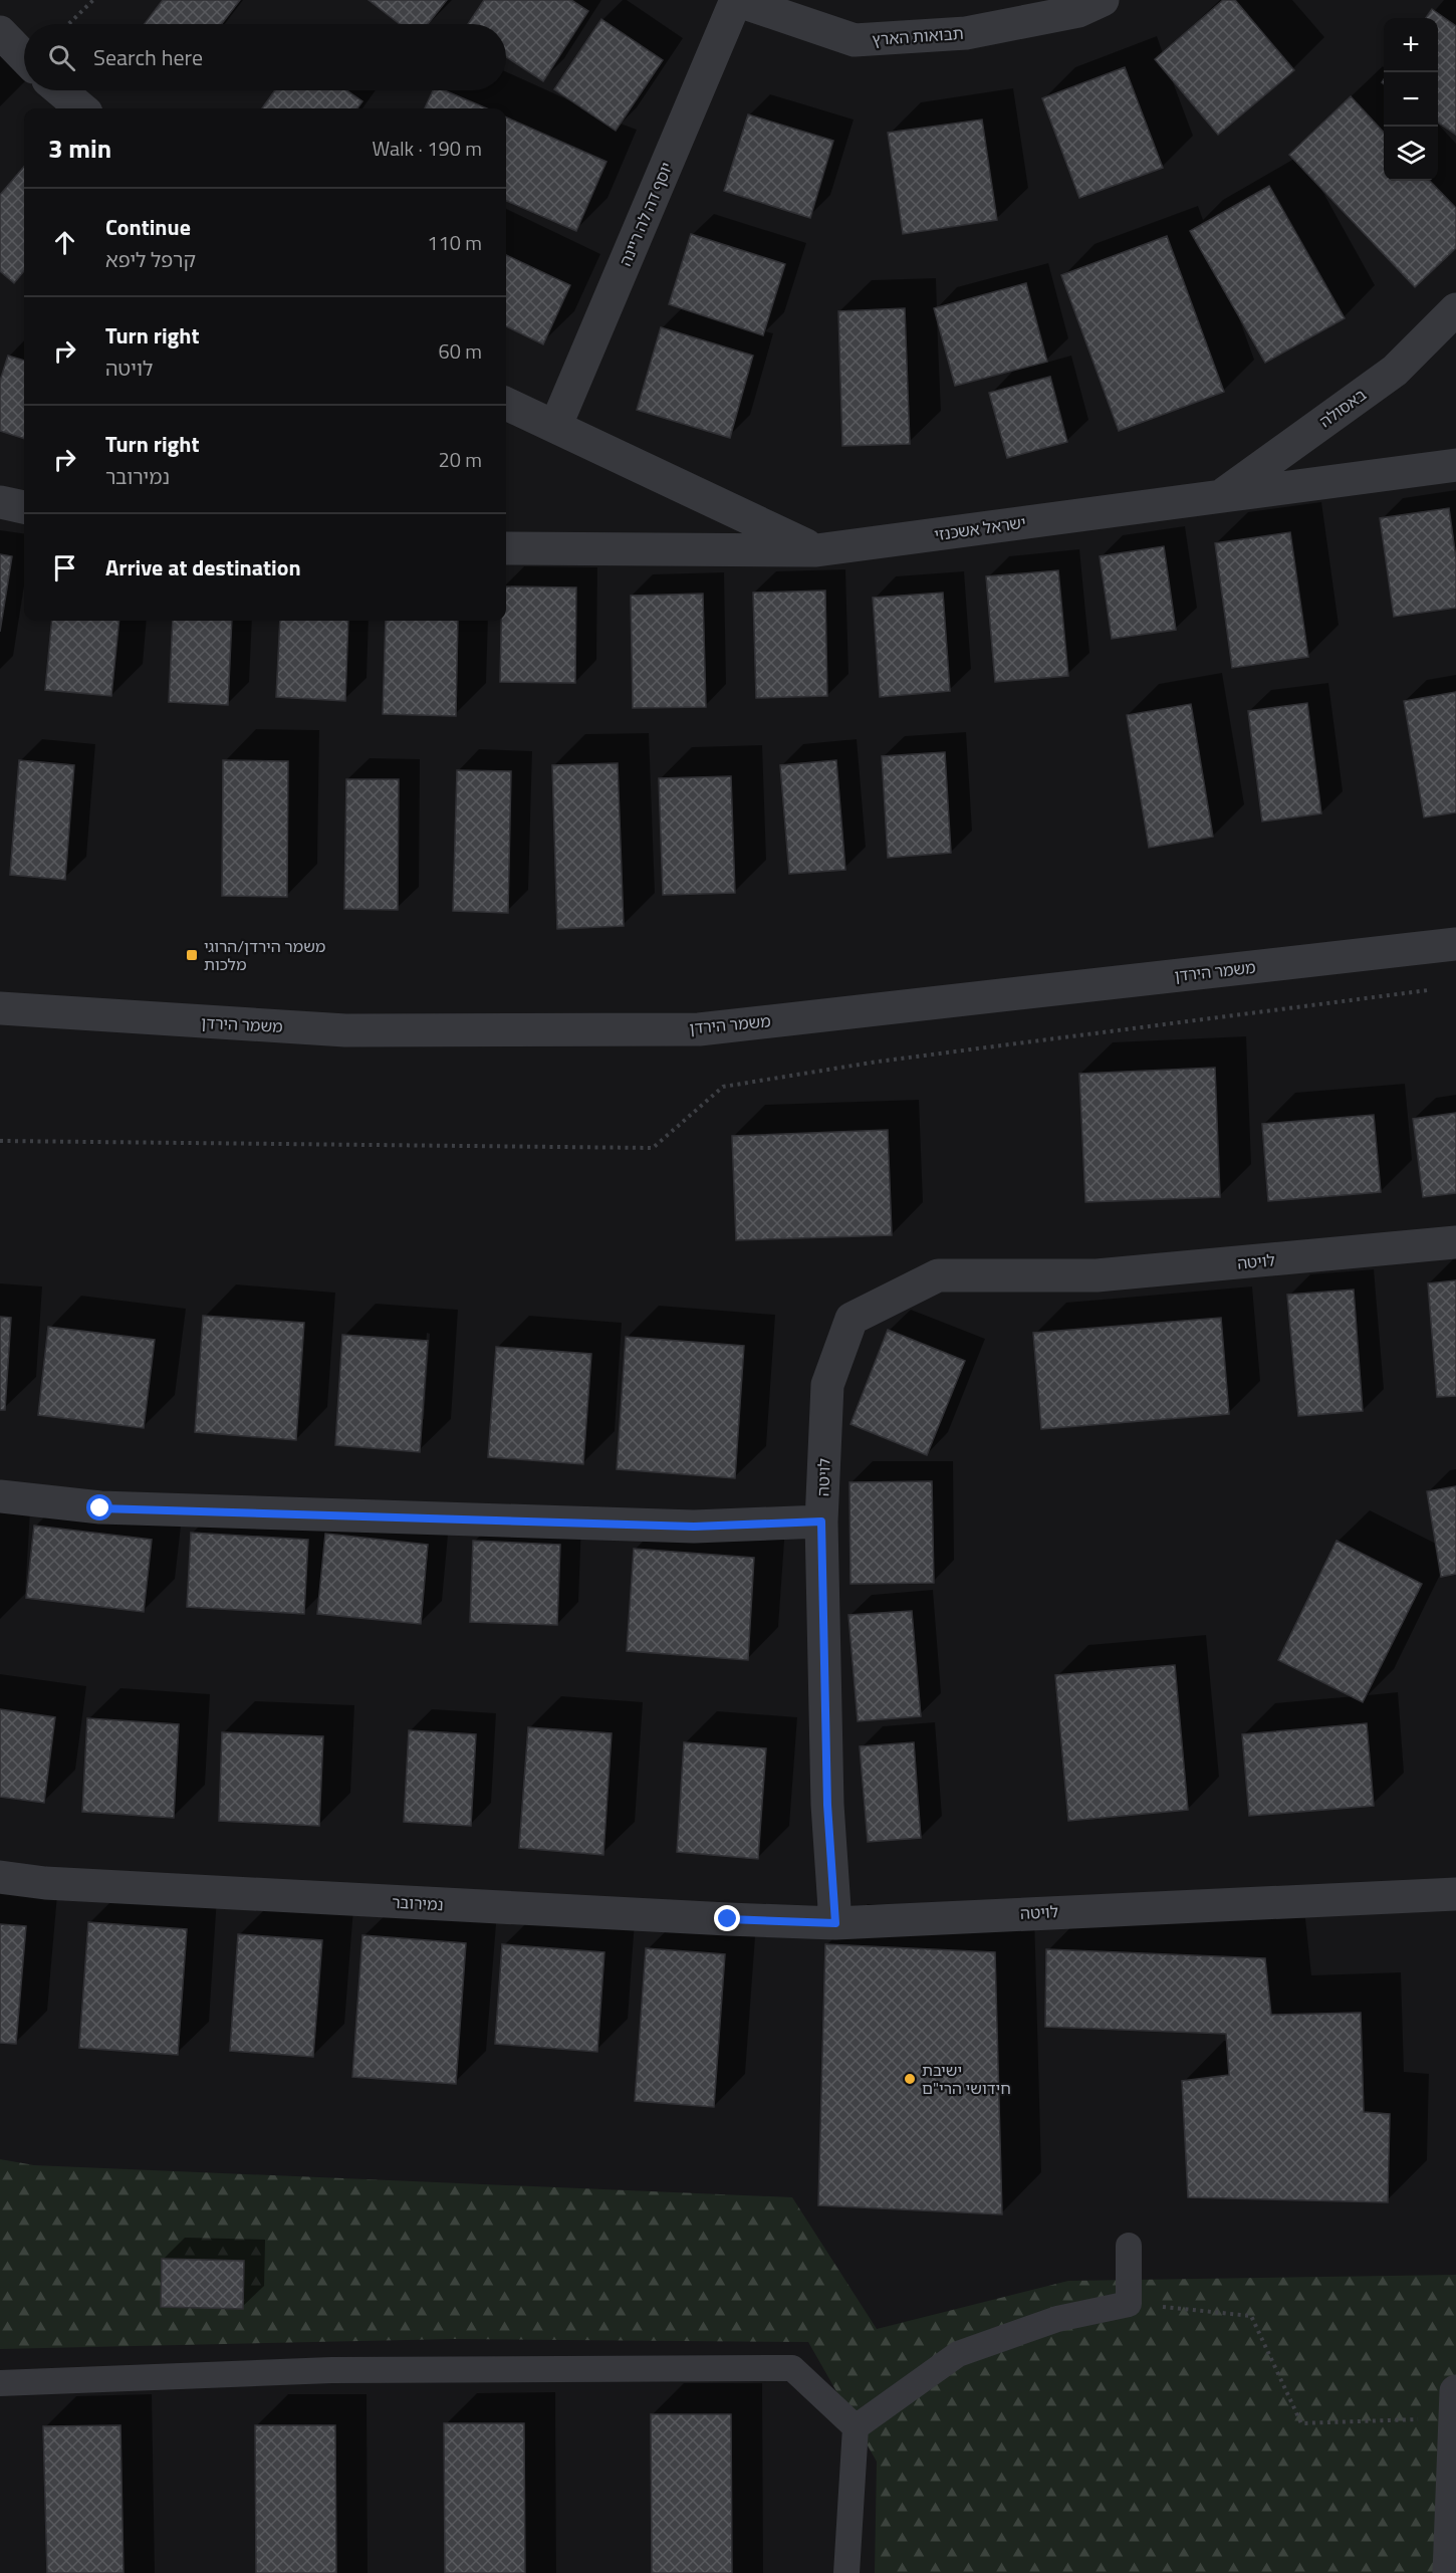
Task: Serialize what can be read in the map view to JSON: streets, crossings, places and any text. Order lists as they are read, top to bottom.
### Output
{
  "streets": {
    "street": [
      "תבואות הארץ",
      "יוסף דה לה ריינה",
      "באסולה",
      "ישראל אשכנזי",
      "משמר הירדן",
      "לויטה",
      "נמירובר"
    ]
  },
  "crossings": [
    ["תבואות הארץ", "יוסף דה לה ריינה"],
    ["באסולה", "ישראל אשכנזי"],
    ["לויטה", "נמירובר"]
  ],
  "places": {
    "transit": ["משמר הירדן/הרוגי מלכות"],
    "other": ["ישיבת חידושי הרי\"ם"]
  },
  "page": {
    "map_buttons": ["+", "−"],
    "search": "Search here",
    "heading": ["3 min", "Walk · 190 m"],
    "list": [
      ["Continue", "קרפל ליפא", "110 m"],
      ["Turn right", "לויטה", "60 m"],
      ["Turn right", "נמירובר", "20 m"],
      "Arrive at destination"
    ]
  }
}
